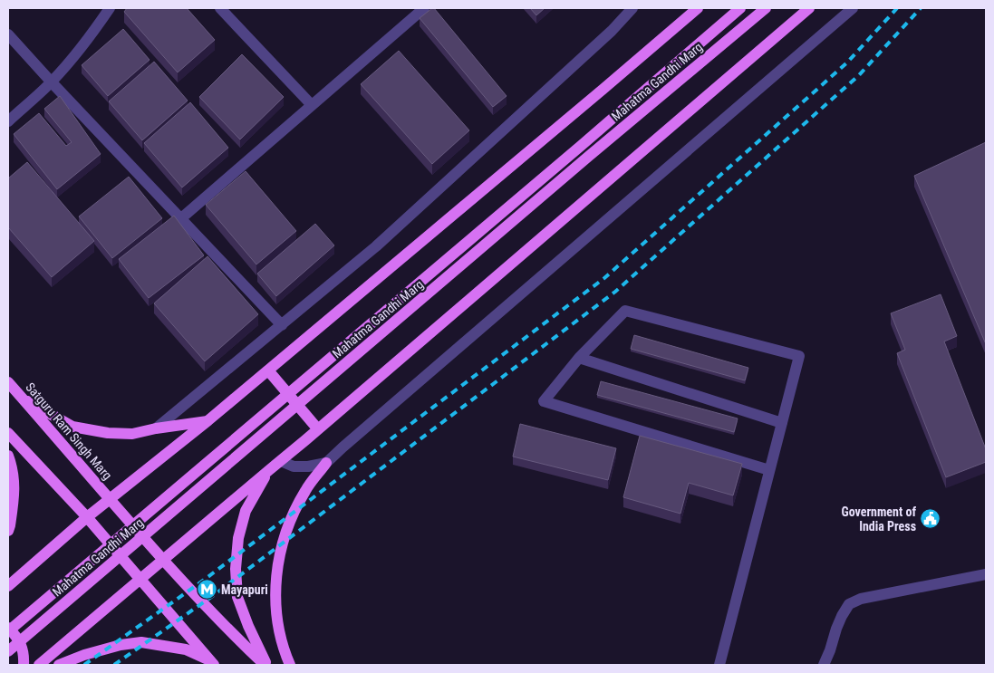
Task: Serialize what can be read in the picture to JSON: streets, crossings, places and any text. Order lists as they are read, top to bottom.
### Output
{
  "streets": {
    "main road": ["Mahatma Gandhi Marg", "Satguru Ram Singh Marg"]
  },
  "places": {
    "public building": ["Government of India Press"],
    "metro station": ["Mayapuri"]
  }
}
